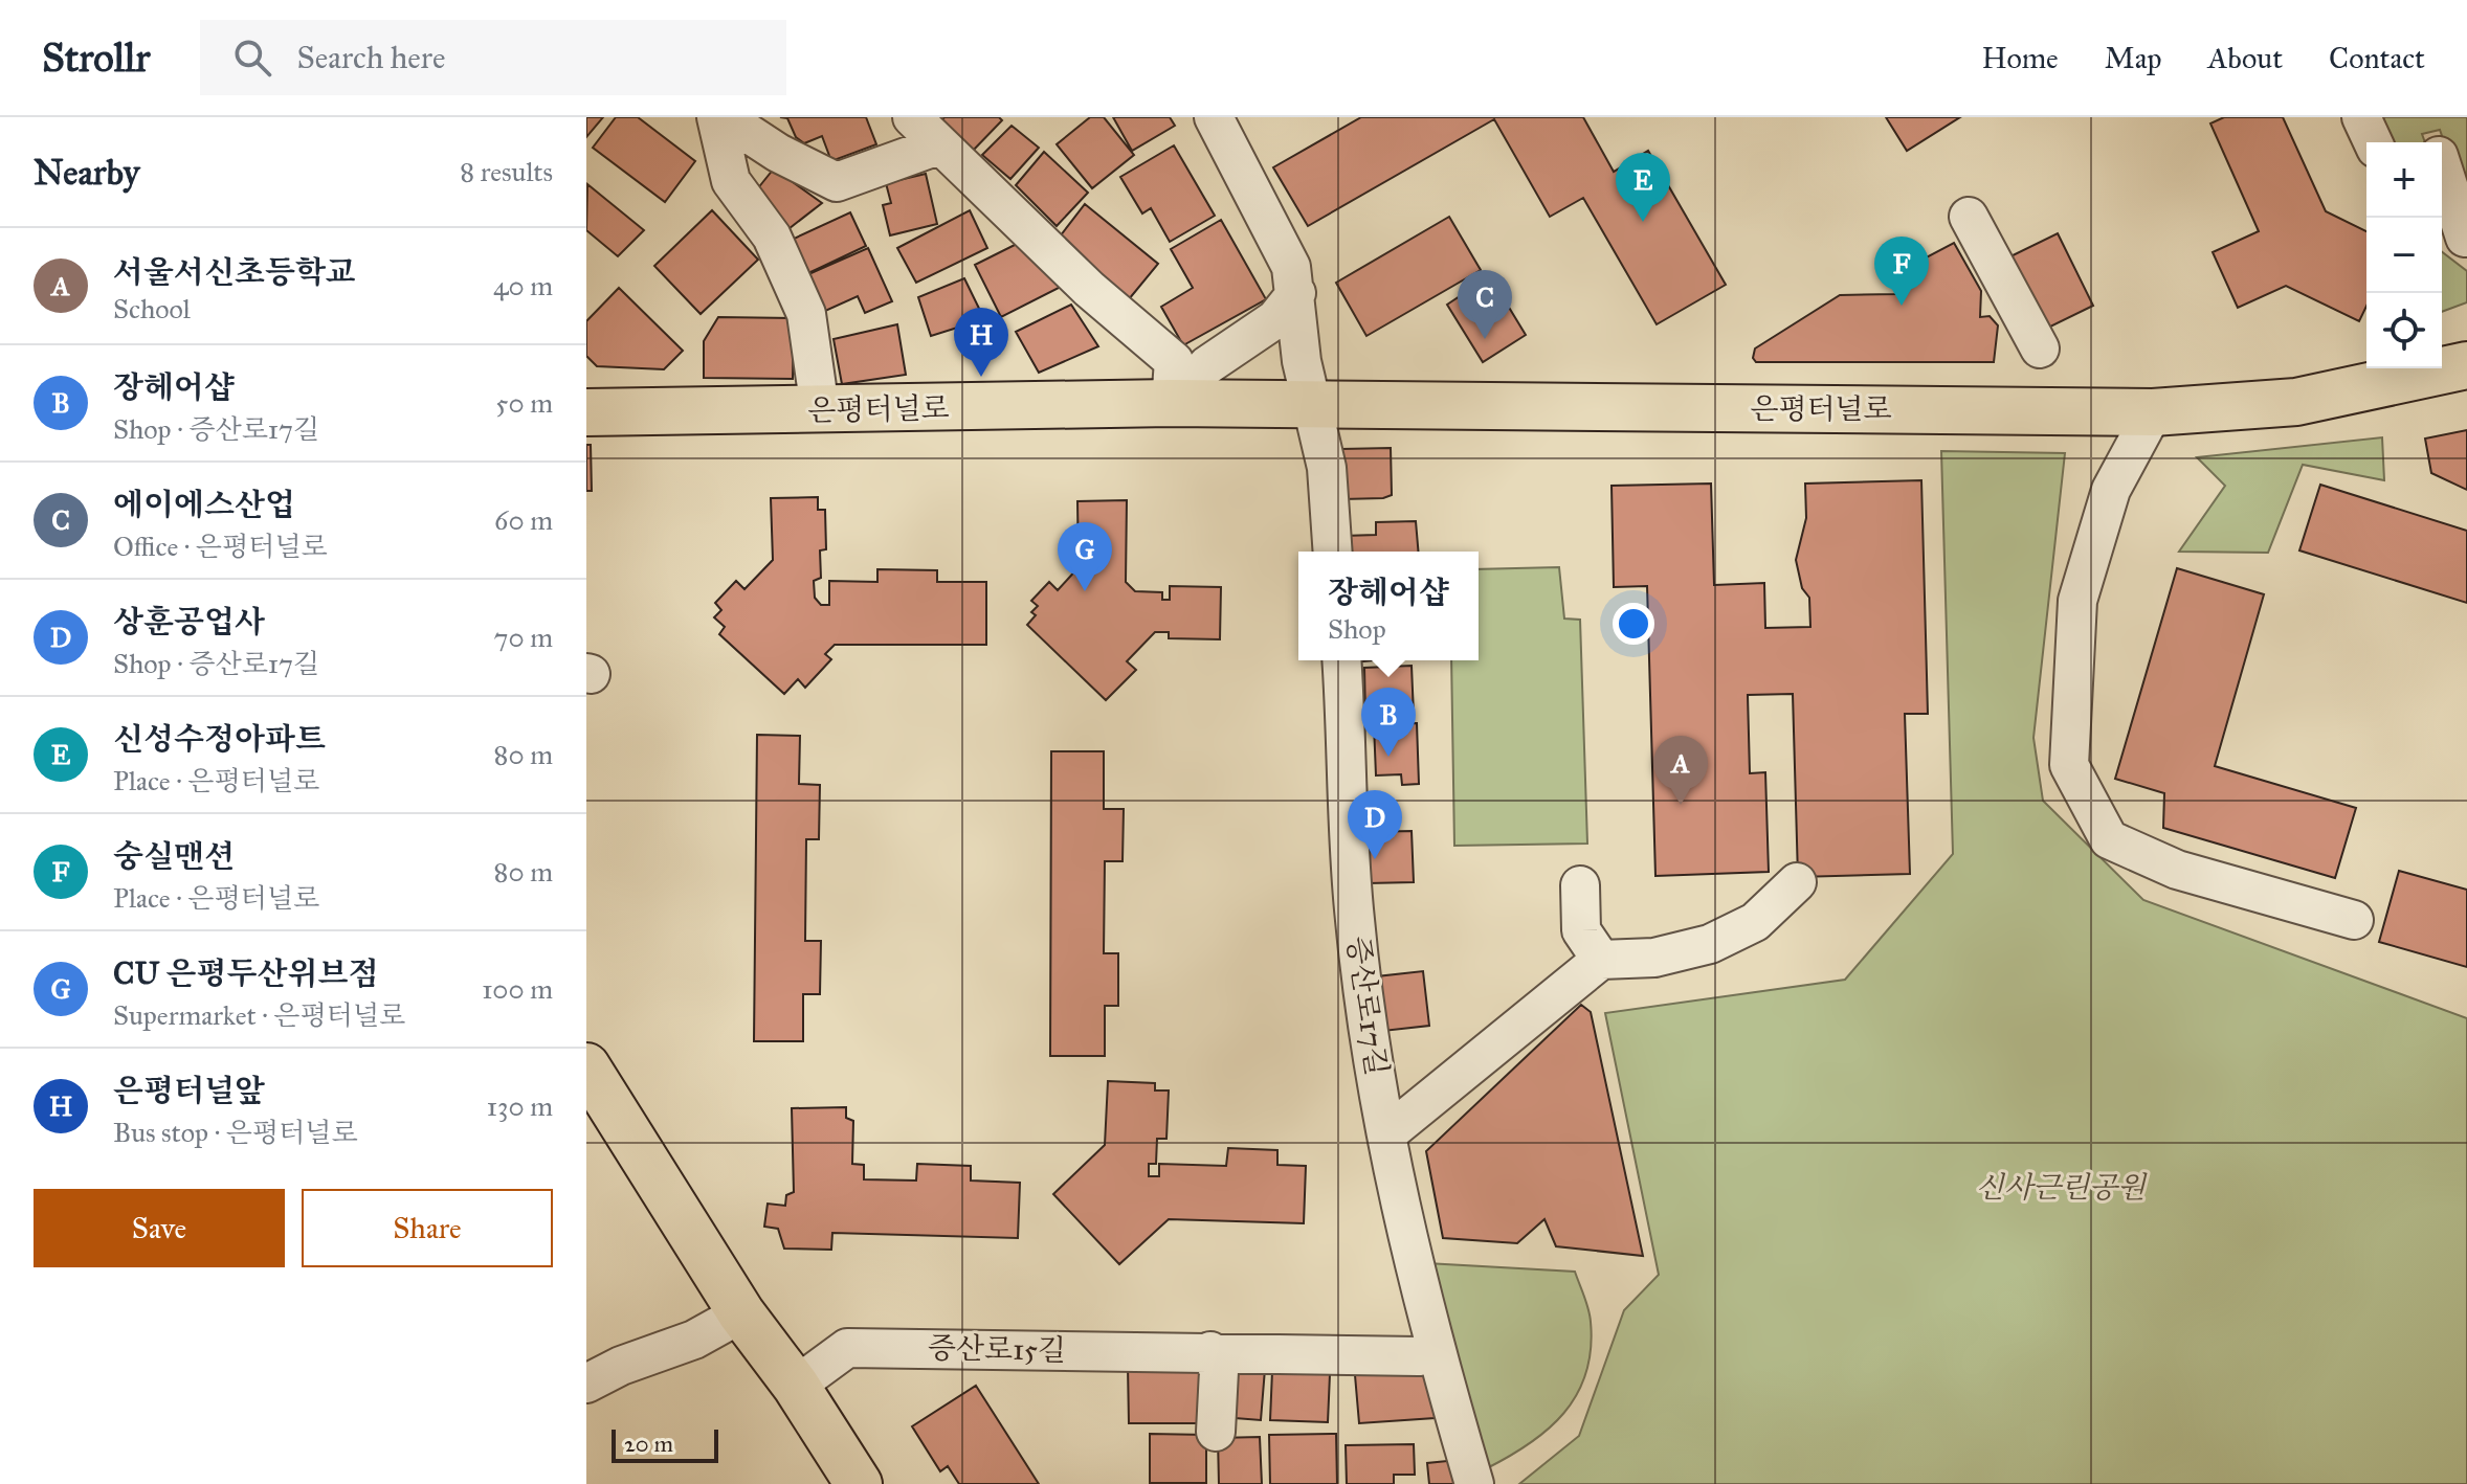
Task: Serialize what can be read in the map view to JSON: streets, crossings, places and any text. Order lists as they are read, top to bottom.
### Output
{
  "streets": {
    "main road": ["은평터널로"],
    "street": ["증산로17길", "증산로15길"]
  },
  "parks": ["신사근린공원"],
  "scale_bar": "20 m",
  "page": {
    "header": "Strollr",
    "search": "Search here",
    "nav": [
      "Home",
      "Map",
      "About",
      "Contact"
    ],
    "heading": ["Nearby", "8 results"],
    "map_buttons": ["+", "−"],
    "pins": [
      "E",
      "F",
      "C",
      "H",
      "G",
      "B",
      "A",
      "D"
    ],
    "list": [
      {
        "mark": "A",
        "name": "서울서신초등학교",
        "note": "School",
        "value": "40 m"
      },
      {
        "mark": "B",
        "name": "장헤어샵",
        "note": "Shop · 증산로17길",
        "value": "50 m"
      },
      {
        "mark": "C",
        "name": "에이에스산업",
        "note": "Office · 은평터널로",
        "value": "60 m"
      },
      {
        "mark": "D",
        "name": "상훈공업사",
        "note": "Shop · 증산로17길",
        "value": "70 m"
      },
      {
        "mark": "E",
        "name": "신성수정아파트",
        "note": "Place · 은평터널로",
        "value": "80 m"
      },
      {
        "mark": "F",
        "name": "숭실맨션",
        "note": "Place · 은평터널로",
        "value": "80 m"
      },
      {
        "mark": "G",
        "name": "CU 은평두산위브점",
        "note": "Supermarket · 은평터널로",
        "value": "100 m"
      },
      {
        "mark": "H",
        "name": "은평터널앞",
        "note": "Bus stop · 은평터널로",
        "value": "130 m"
      }
    ],
    "popup": ["장헤어샵", "Shop"],
    "buttons": ["Save", "Share"],
    "scale": "20 m"
  }
}
